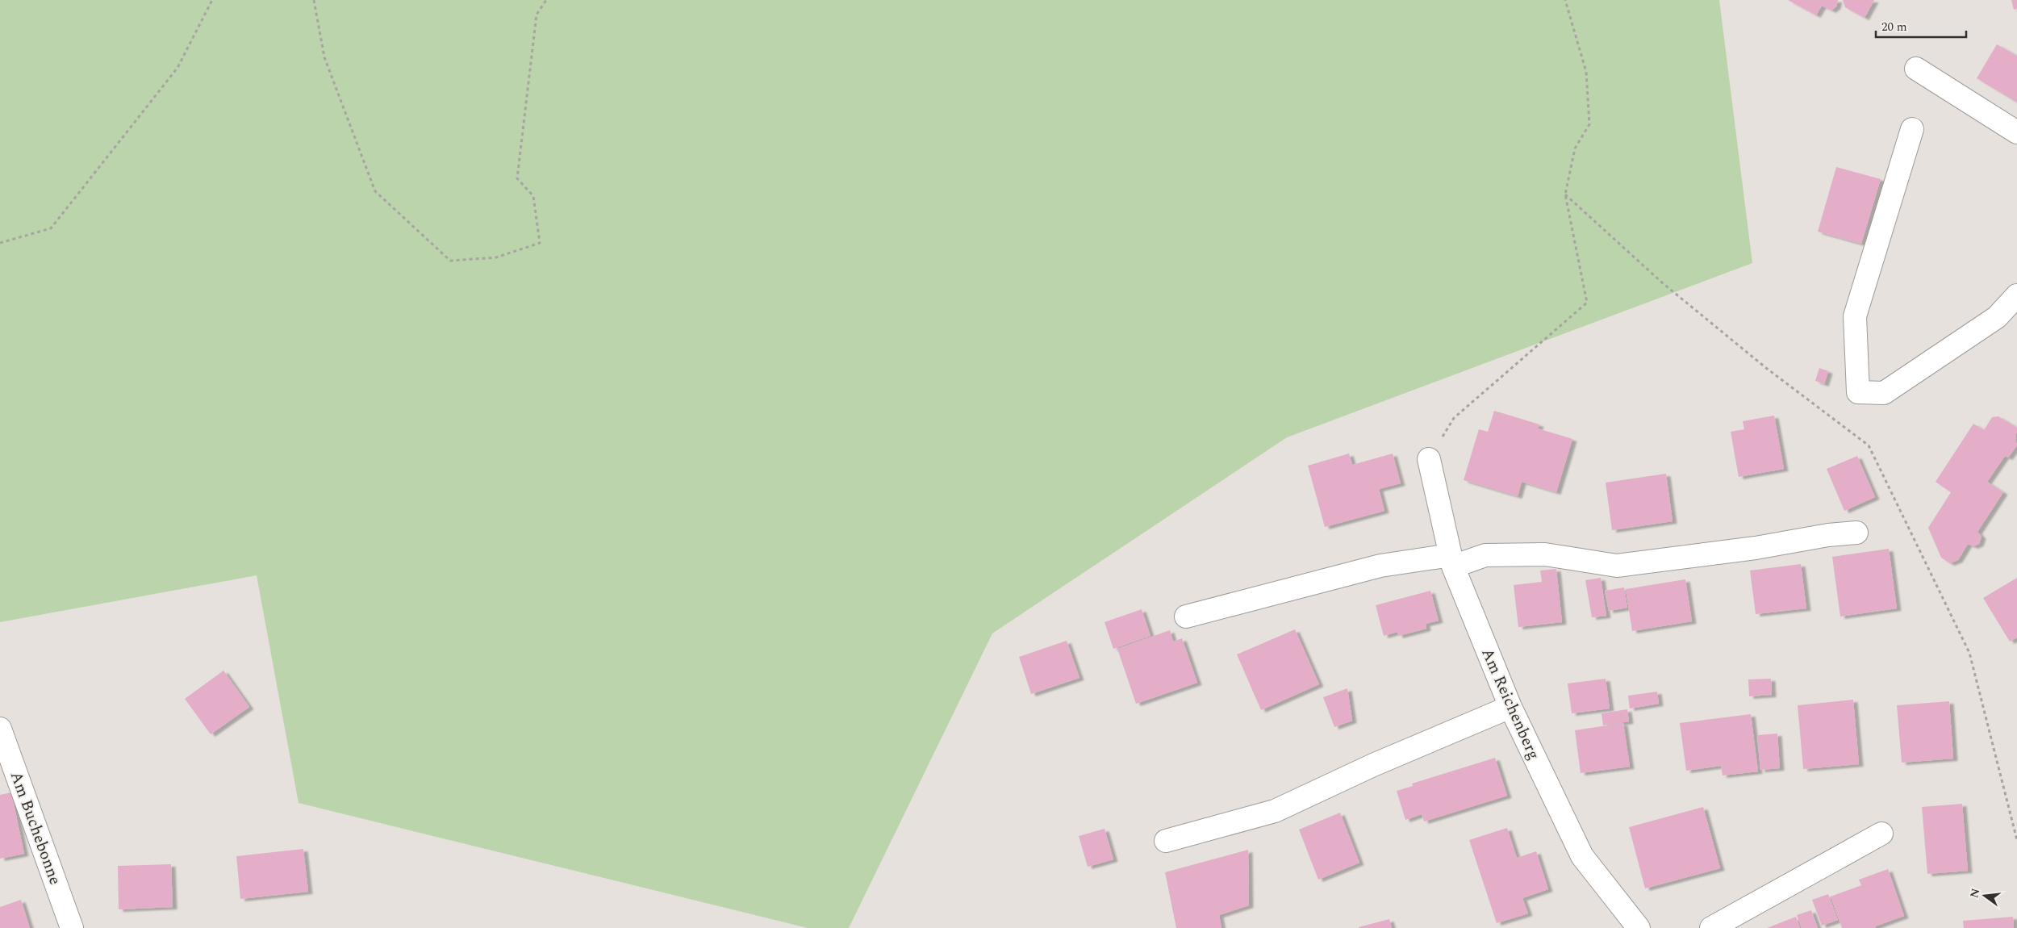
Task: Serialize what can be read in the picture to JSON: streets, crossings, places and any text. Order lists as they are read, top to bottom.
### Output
{
  "streets": {
    "street": ["Am Reichenberg", "Am Buchebonne"]
  },
  "scale_bar": "20 m",
  "north": "left"
}
